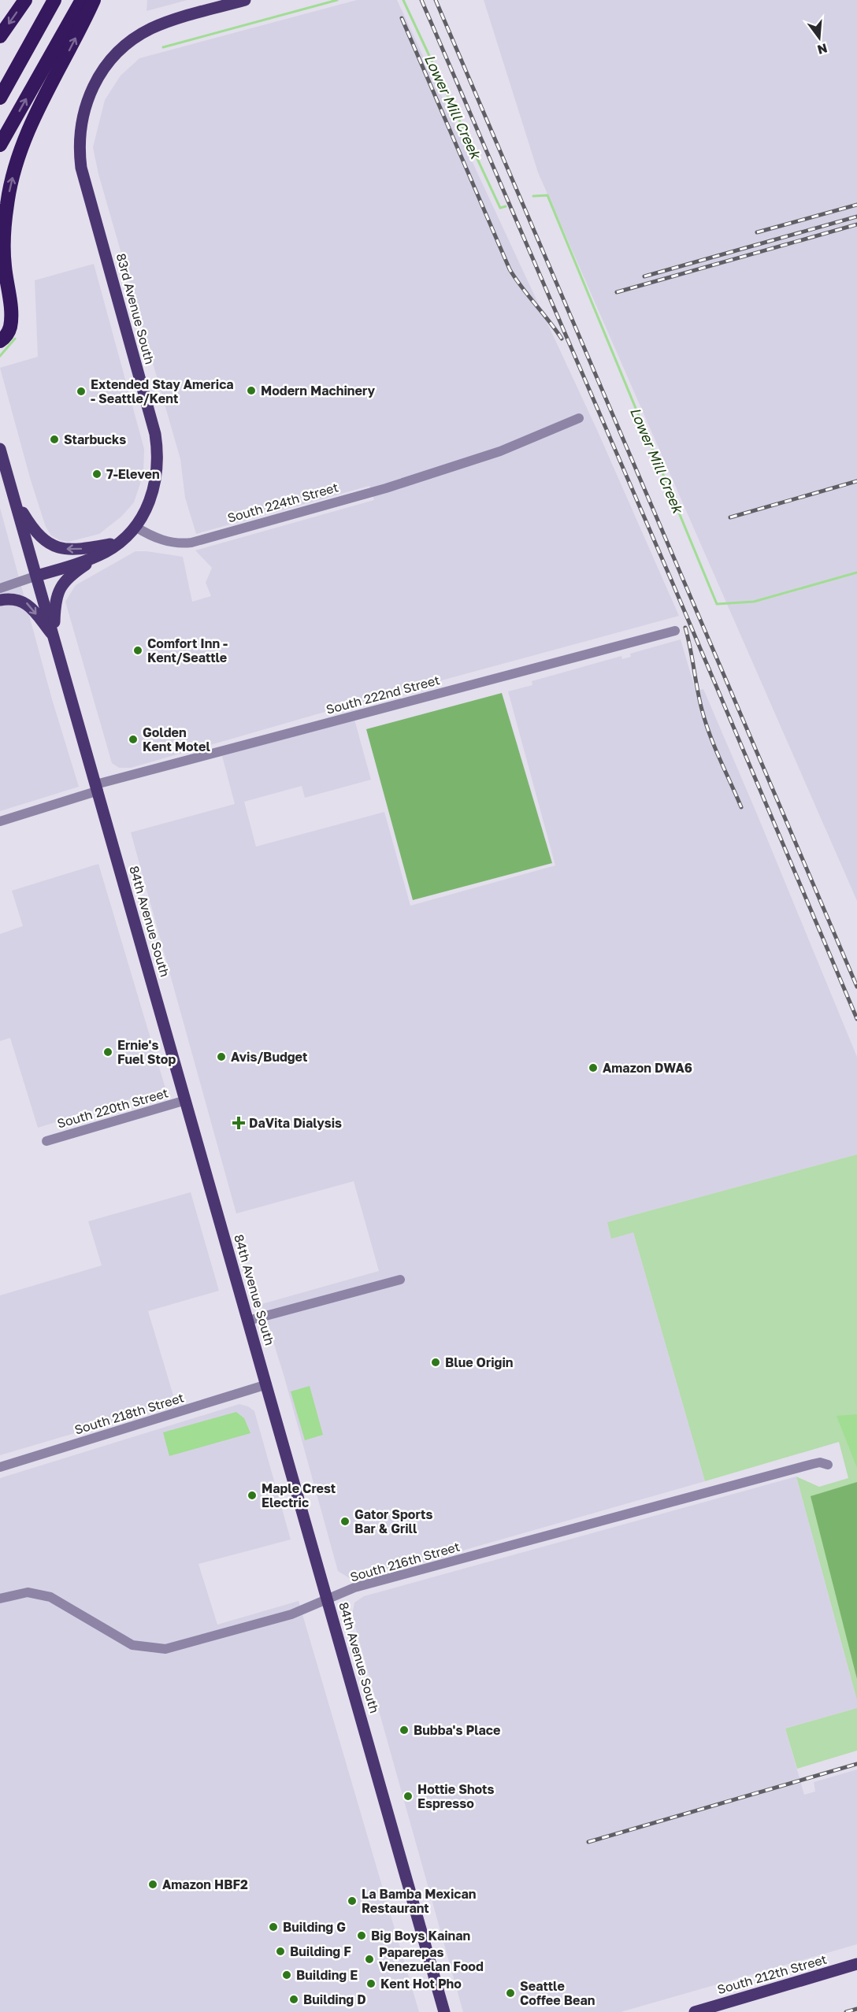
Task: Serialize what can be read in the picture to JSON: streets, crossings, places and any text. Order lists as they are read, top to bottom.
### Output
{
  "streets": {
    "main road": ["83rd Avenue South", "84th Avenue South", "South 212th Street"],
    "street": [
      "South 224th Street",
      "South 222nd Street",
      "South 220th Street",
      "South 218th Street",
      "South 216th Street"
    ]
  },
  "crossings": [
    ["83rd Avenue South", "South 224th Street"],
    ["South 222nd Street", "84th Avenue South"],
    ["84th Avenue South", "South 220th Street"],
    ["84th Avenue South", "South 218th Street"],
    ["84th Avenue South", "South 216th Street"]
  ],
  "water": ["Lower Mill Creek"],
  "places": {
    "other": [
      "Modern Machinery",
      "Extended Stay America - Seattle/Kent",
      "Starbucks",
      "7-Eleven",
      "Comfort Inn - Kent/Seattle",
      "Golden Kent Motel",
      "Ernie's Fuel Stop",
      "Avis/Budget",
      "Amazon DWA6",
      "Blue Origin",
      "Maple Crest Electric",
      "Gator Sports Bar & Grill",
      "Bubba's Place",
      "Hottie Shots Espresso",
      "Amazon HBF2",
      "La Bamba Mexican Restaurant",
      "Building G",
      "Big Boys Kainan",
      "Building F",
      "Paparepas Venezuelan Food",
      "Building E",
      "Kent Hot Pho",
      "Seattle Coffee Bean",
      "Building D"
    ],
    "health": ["DaVita Dialysis"]
  },
  "north": "bottom"
}
